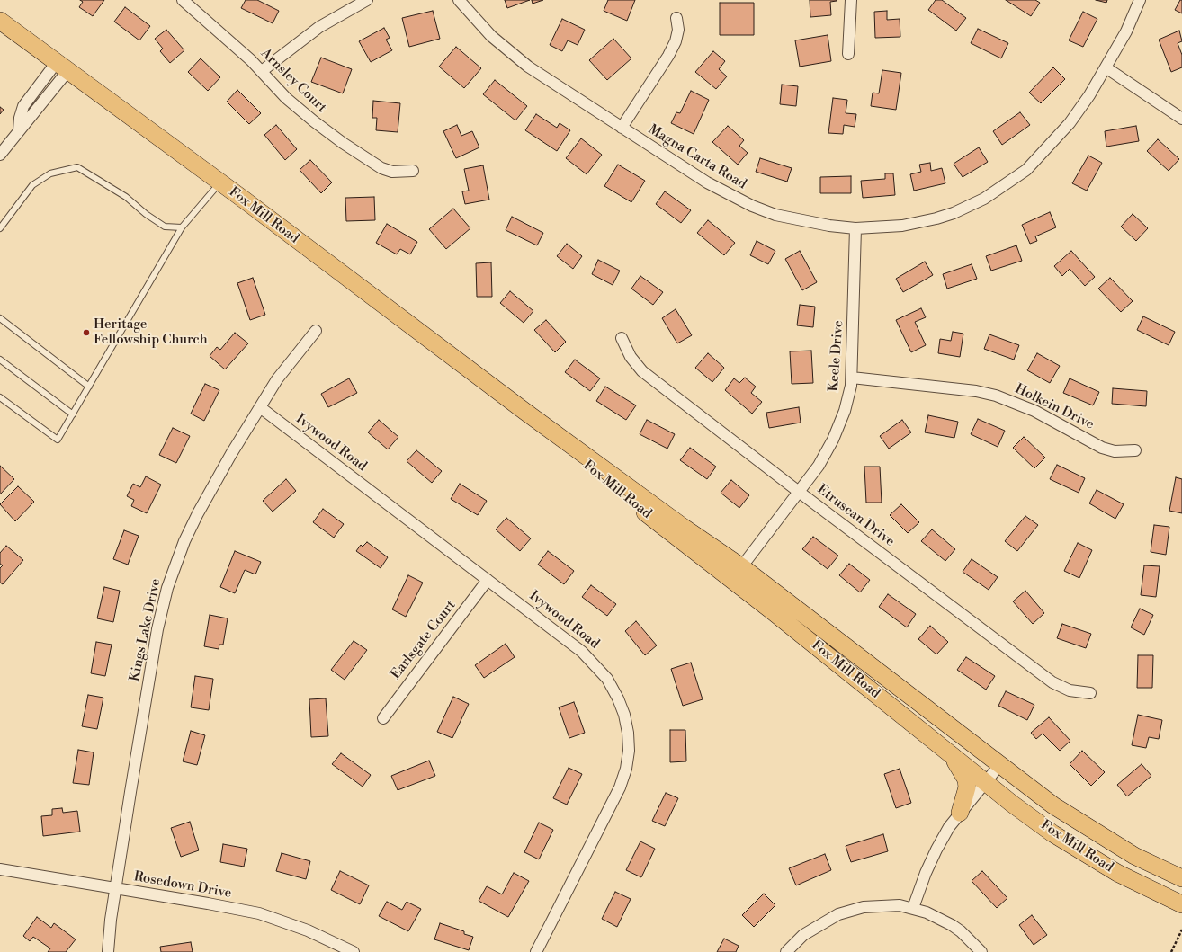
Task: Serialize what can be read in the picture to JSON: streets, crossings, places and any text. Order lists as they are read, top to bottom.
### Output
{
  "streets": {
    "main road": ["Fox Mill Road"],
    "street": [
      "Arnsley Court",
      "Magna Carta Road",
      "Keele Drive",
      "Holkein Drive",
      "Ivywood Road",
      "Etruscan Drive",
      "Kings Lake Drive",
      "Earlsgate Court",
      "Rosedown Drive"
    ]
  },
  "crossings": [
    ["Magna Carta Road", "Keele Drive"],
    ["Fox Mill Road", "Keele Drive"],
    ["Keele Drive", "Holkein Drive"],
    ["Keele Drive", "Etruscan Drive"],
    ["Ivywood Road", "Kings Lake Drive"],
    ["Ivywood Road", "Earlsgate Court"],
    ["Kings Lake Drive", "Rosedown Drive"]
  ],
  "places": ["Heritage Fellowship Church"]
}
